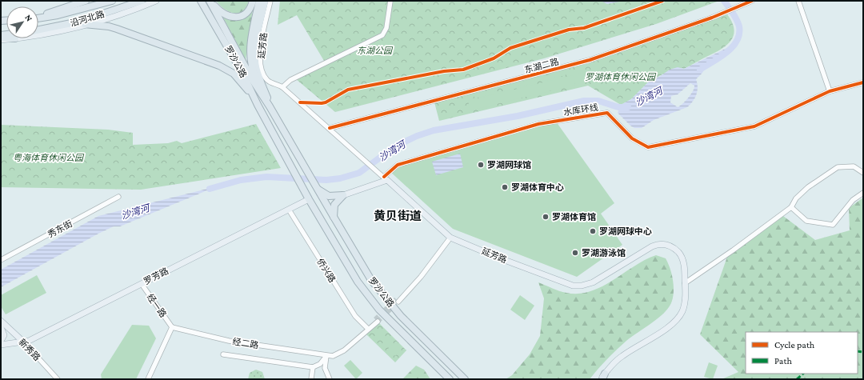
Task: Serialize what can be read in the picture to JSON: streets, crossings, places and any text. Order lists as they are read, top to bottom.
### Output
{
  "streets": {
    "highway": ["沿河北路", "罗沙公路"],
    "main road": ["延芳路", "罗芳路", "新秀路"],
    "street": [
      "东湖二路",
      "水库环线",
      "秀东街",
      "侨兴路",
      "经一路",
      "经二路"
    ]
  },
  "crossings": [
    ["延芳路", "东湖二路"],
    ["延芳路", "水库环线"],
    ["罗沙公路", "罗芳路"],
    ["侨兴路", "罗芳路"],
    ["侨兴路", "经二路"],
    ["罗芳路", "经一路"],
    ["罗芳路", "新秀路"],
    ["经一路", "经二路"]
  ],
  "districts": ["黄贝街道"],
  "water": ["沙湾河"],
  "parks": ["东湖公园", "罗湖体育休闲公园", "粤海体育休闲公园"],
  "places": [
    "罗湖网球馆",
    "罗湖体育中心",
    "罗湖体育馆",
    "罗湖网球中心",
    "罗湖游泳馆"
  ],
  "legend": ["Cycle path", "Path"],
  "north": "top right"
}
